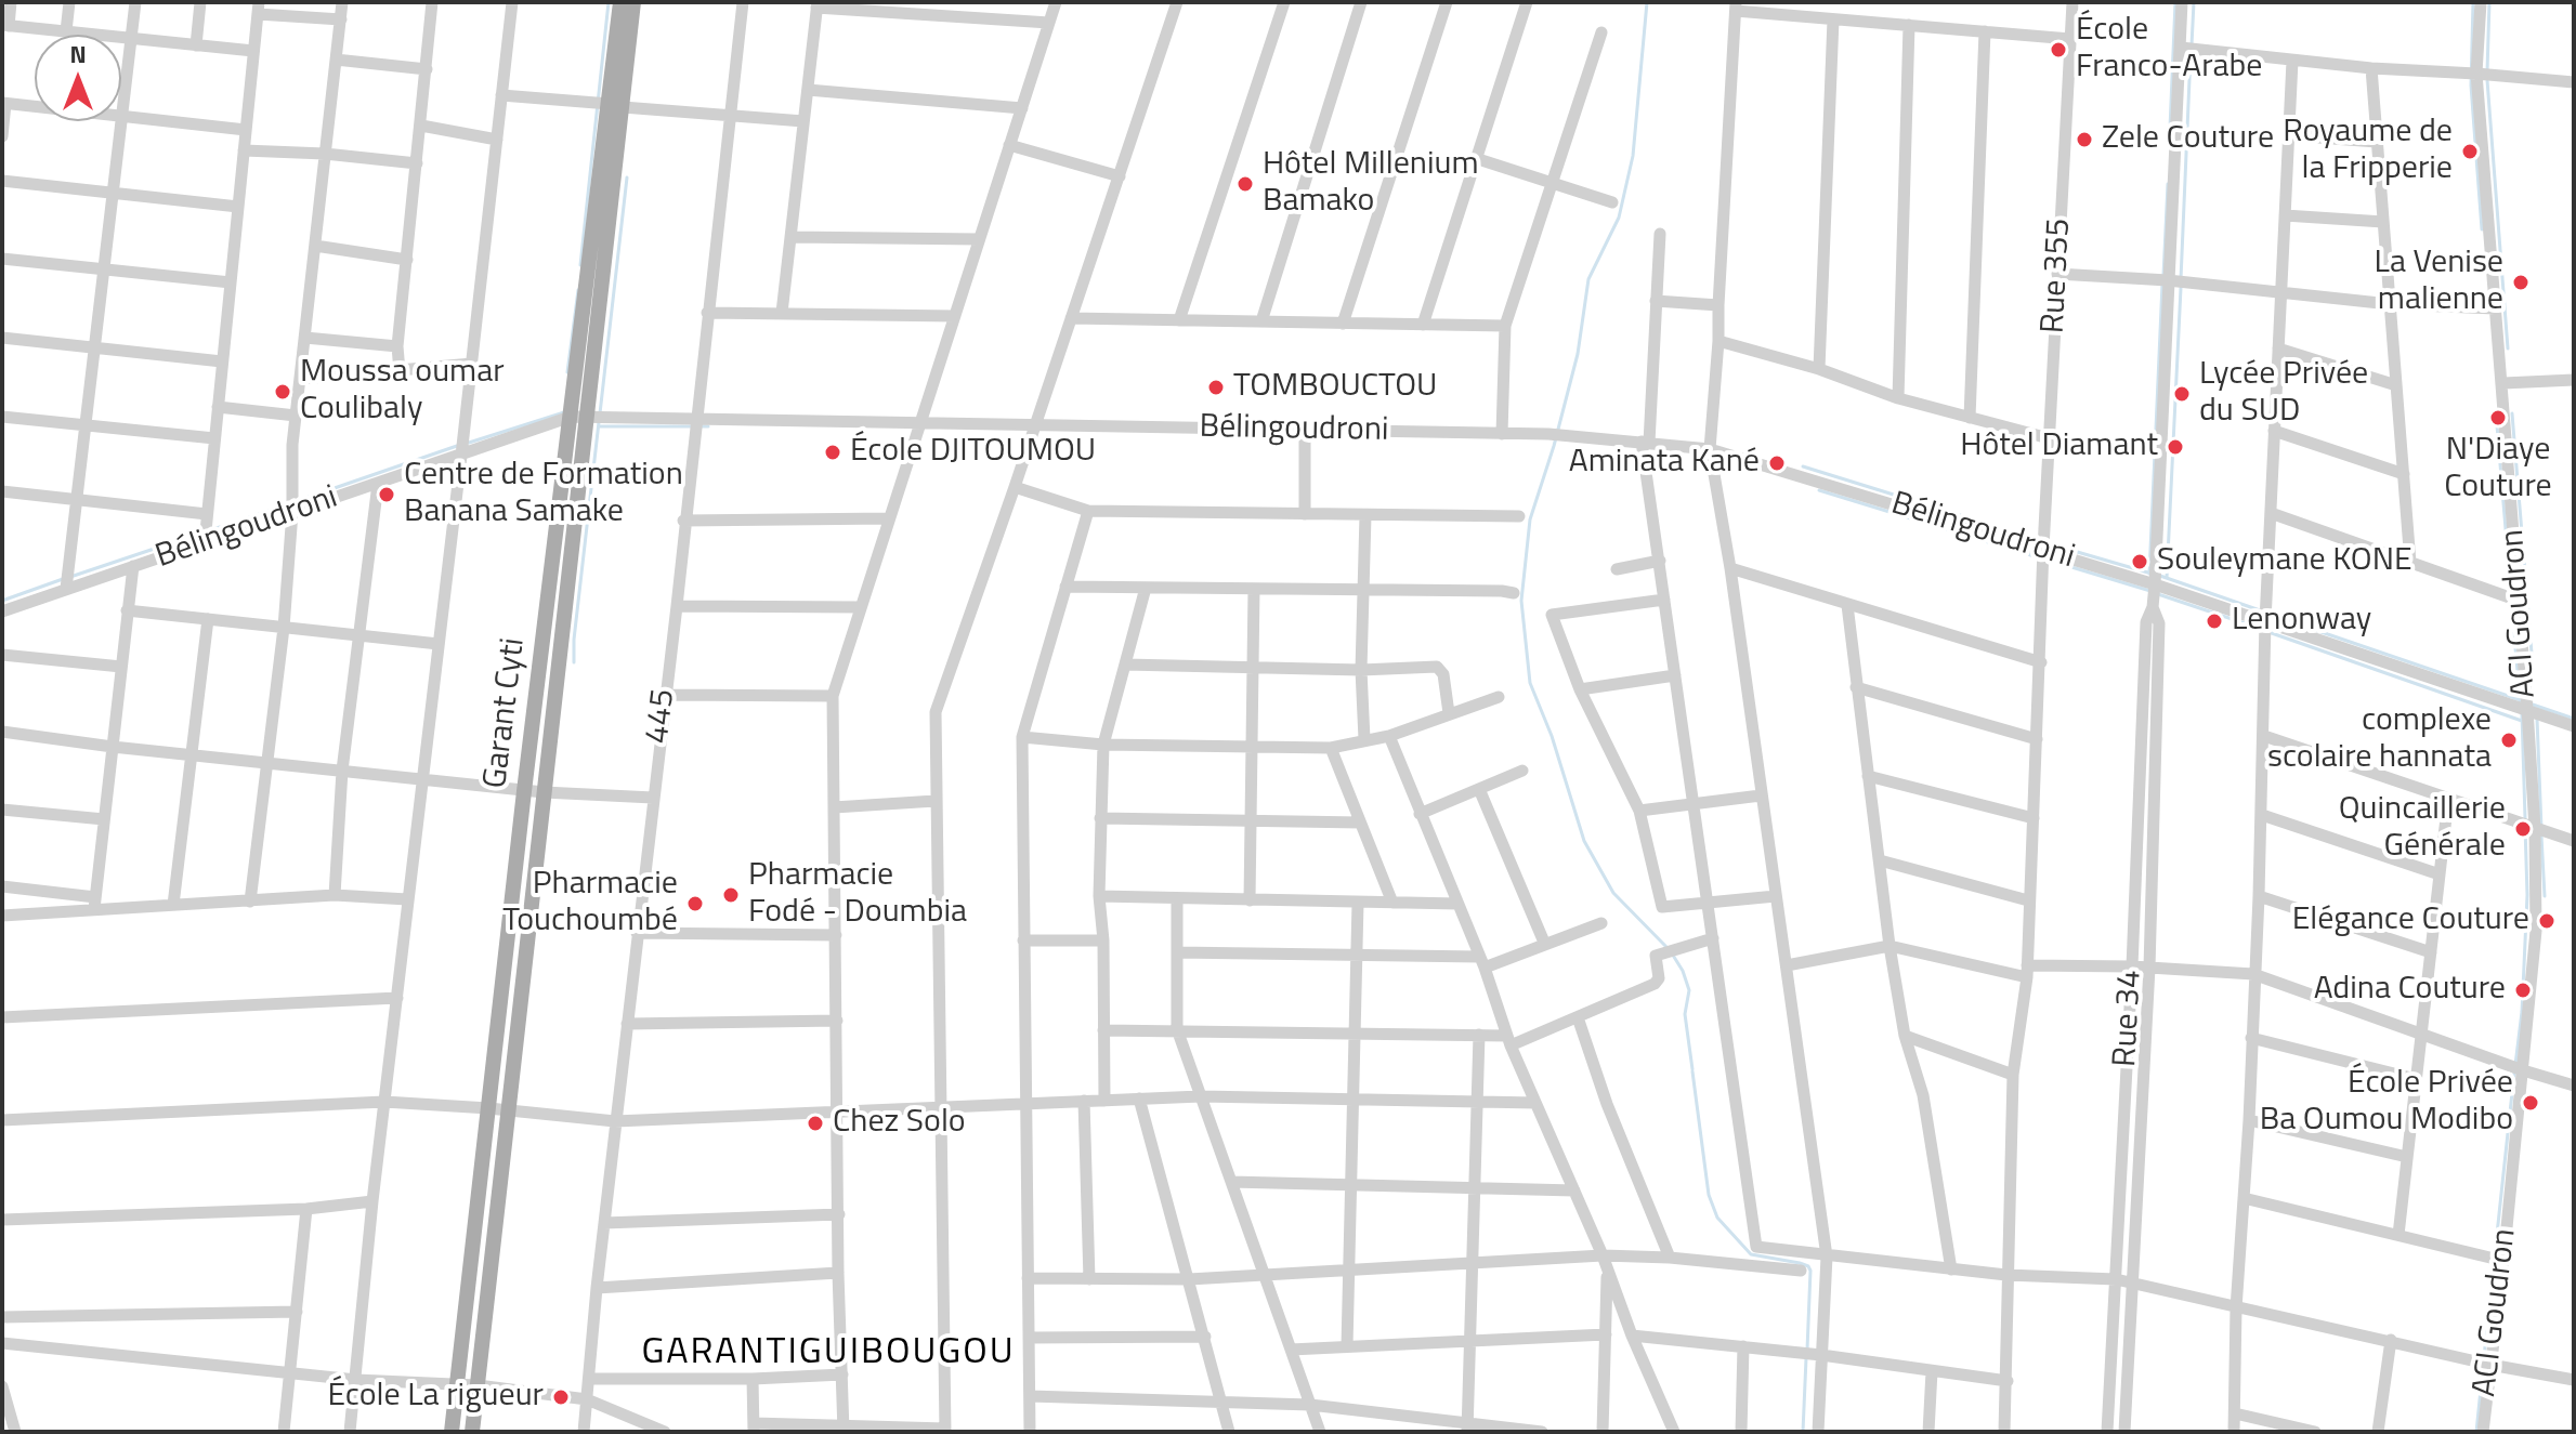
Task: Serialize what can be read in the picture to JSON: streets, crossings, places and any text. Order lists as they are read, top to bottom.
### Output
{
  "streets": {
    "main road": ["Garant Cyti"],
    "street": [
      "Rue 355",
      "Bélingoudroni",
      "ACI Goudron",
      "445",
      "Rue 34"
    ]
  },
  "crossings": [
    ["Rue 355", "Bélingoudroni"],
    ["Bélingoudroni", "ACI Goudron"],
    ["Bélingoudroni", "Garant Cyti"],
    ["Bélingoudroni", "445"],
    ["Bélingoudroni", "Rue 34"]
  ],
  "districts": ["GARANTIGUIBOUGOU"],
  "places": [
    "École Franco-Arabe",
    "Zele Couture",
    "Royaume de la Fripperie",
    "Hôtel Millenium Bamako",
    "La Venise malienne",
    "TOMBOUCTOU",
    "Moussa oumar Coulibaly",
    "Lycée Privée du SUD",
    "N'Diaye Couture",
    "Hôtel Diamant",
    "École DJITOUMOU",
    "Aminata Kané",
    "Centre de Formation Banana Samake",
    "Souleymane KONE",
    "Lenonway",
    "complexe scolaire hannata",
    "Quincaillerie Générale",
    "Pharmacie Fodé - Doumbia",
    "Pharmacie Touchoumbé",
    "Elégance Couture",
    "Adina Couture",
    "École Privée Ba Oumou Modibo",
    "Chez Solo",
    "École La rigueur"
  ],
  "north": "top"
}
